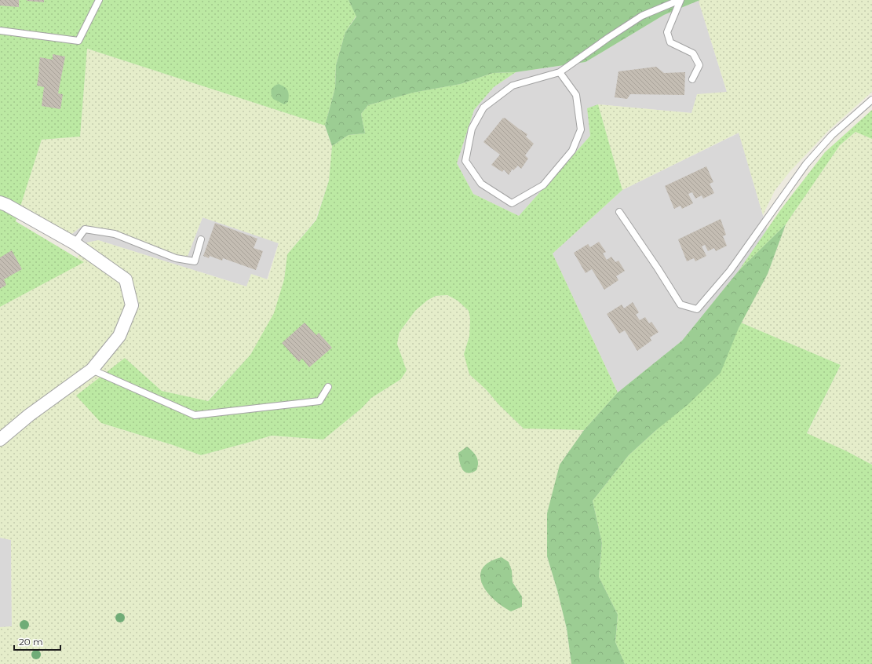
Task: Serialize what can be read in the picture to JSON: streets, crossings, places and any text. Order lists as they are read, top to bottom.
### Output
{
  "scale_bar": "20 m"
}
